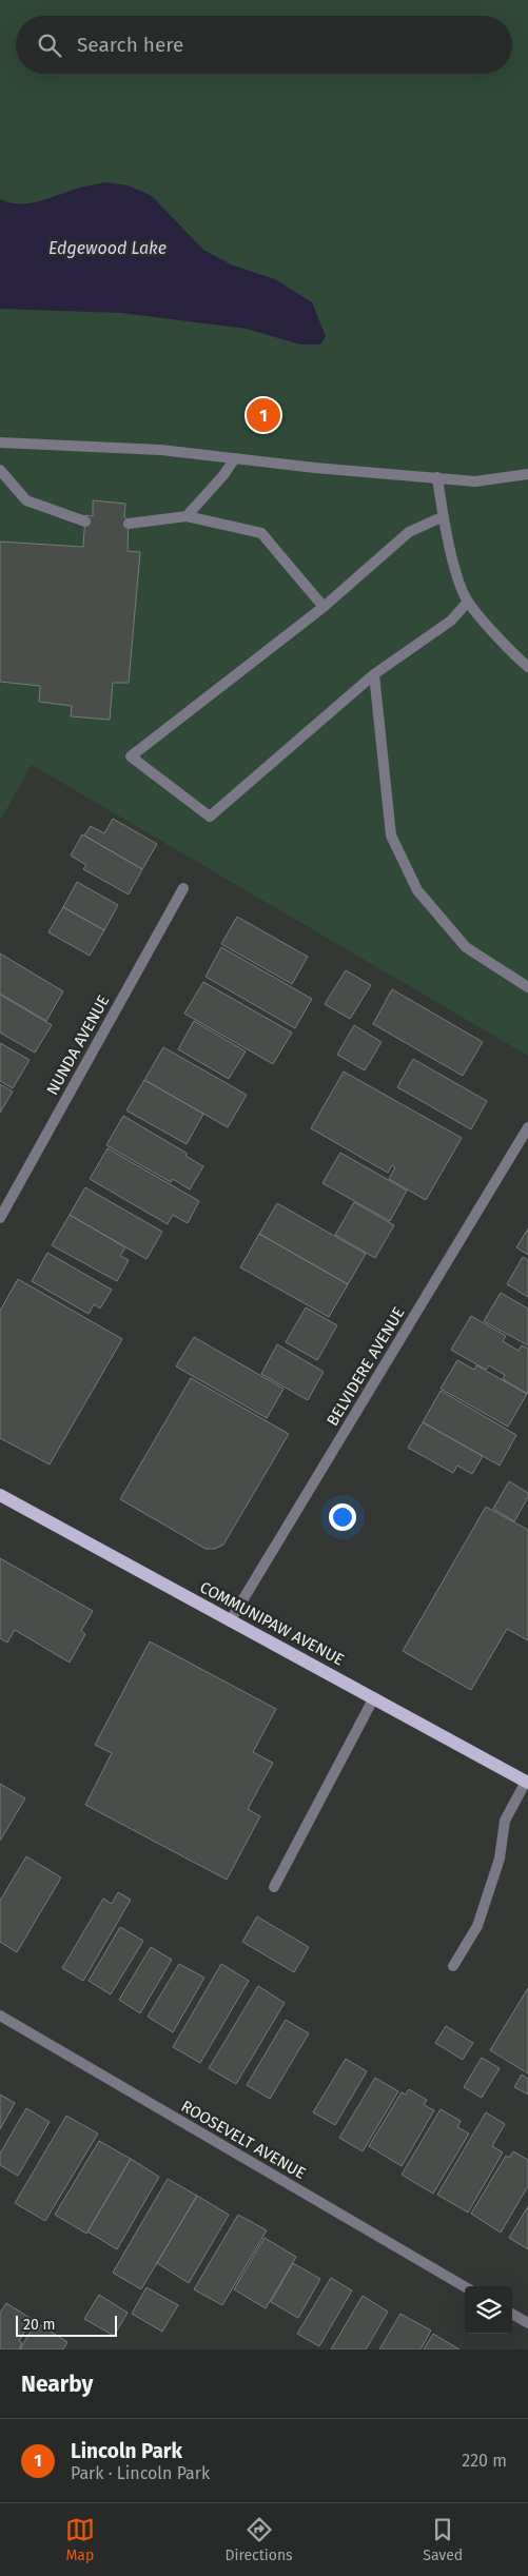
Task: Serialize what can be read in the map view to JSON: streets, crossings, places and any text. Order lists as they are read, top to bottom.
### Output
{
  "streets": {
    "main road": ["COMMUNIPAW AVENUE"],
    "street": ["NUNDA AVENUE", "BELVIDERE AVENUE", "ROOSEVELT AVENUE"]
  },
  "crossings": [
    ["BELVIDERE AVENUE", "COMMUNIPAW AVENUE"]
  ],
  "water": ["Edgewood Lake"],
  "scale_bar": "20 m",
  "page": {
    "search": "Search here",
    "pins": "1",
    "scale": "20 m",
    "heading": "Nearby",
    "list": [
      {
        "mark": "1",
        "name": "Lincoln Park",
        "note": "Park · Lincoln Park",
        "value": "220 m"
      }
    ],
    "nav": ["Map", "Directions", "Saved"]
  }
}
